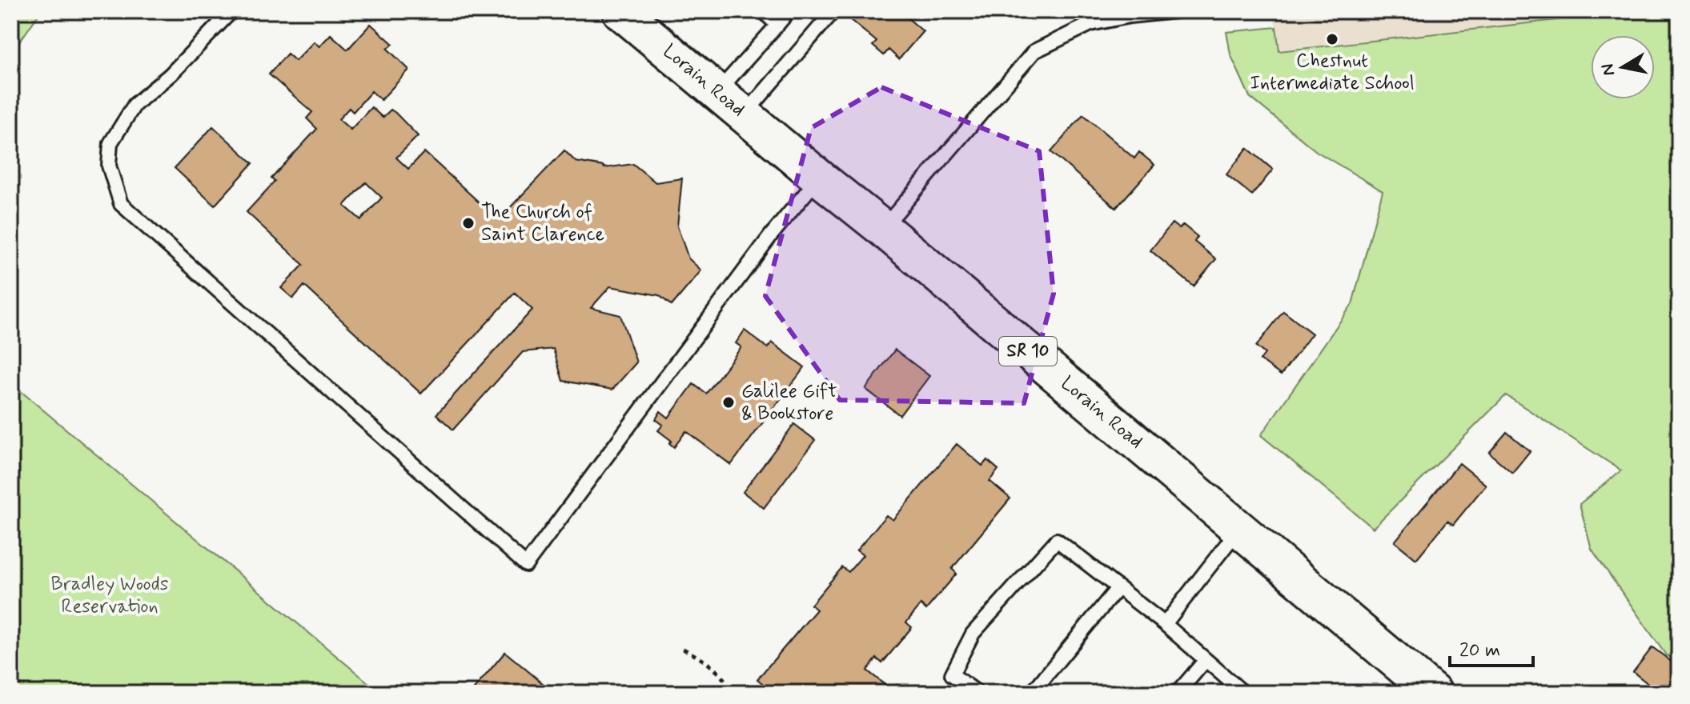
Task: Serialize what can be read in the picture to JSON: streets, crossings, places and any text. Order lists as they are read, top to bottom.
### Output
{
  "streets": {
    "main road": ["Lorain Road", "SR 10"]
  },
  "parks": ["Bradley Woods Reservation"],
  "places": ["Chestnut Intermediate School", "The Church of Saint Clarence", "Galilee Gift & Bookstore"],
  "scale_bar": "20 m",
  "north": "left"
}
